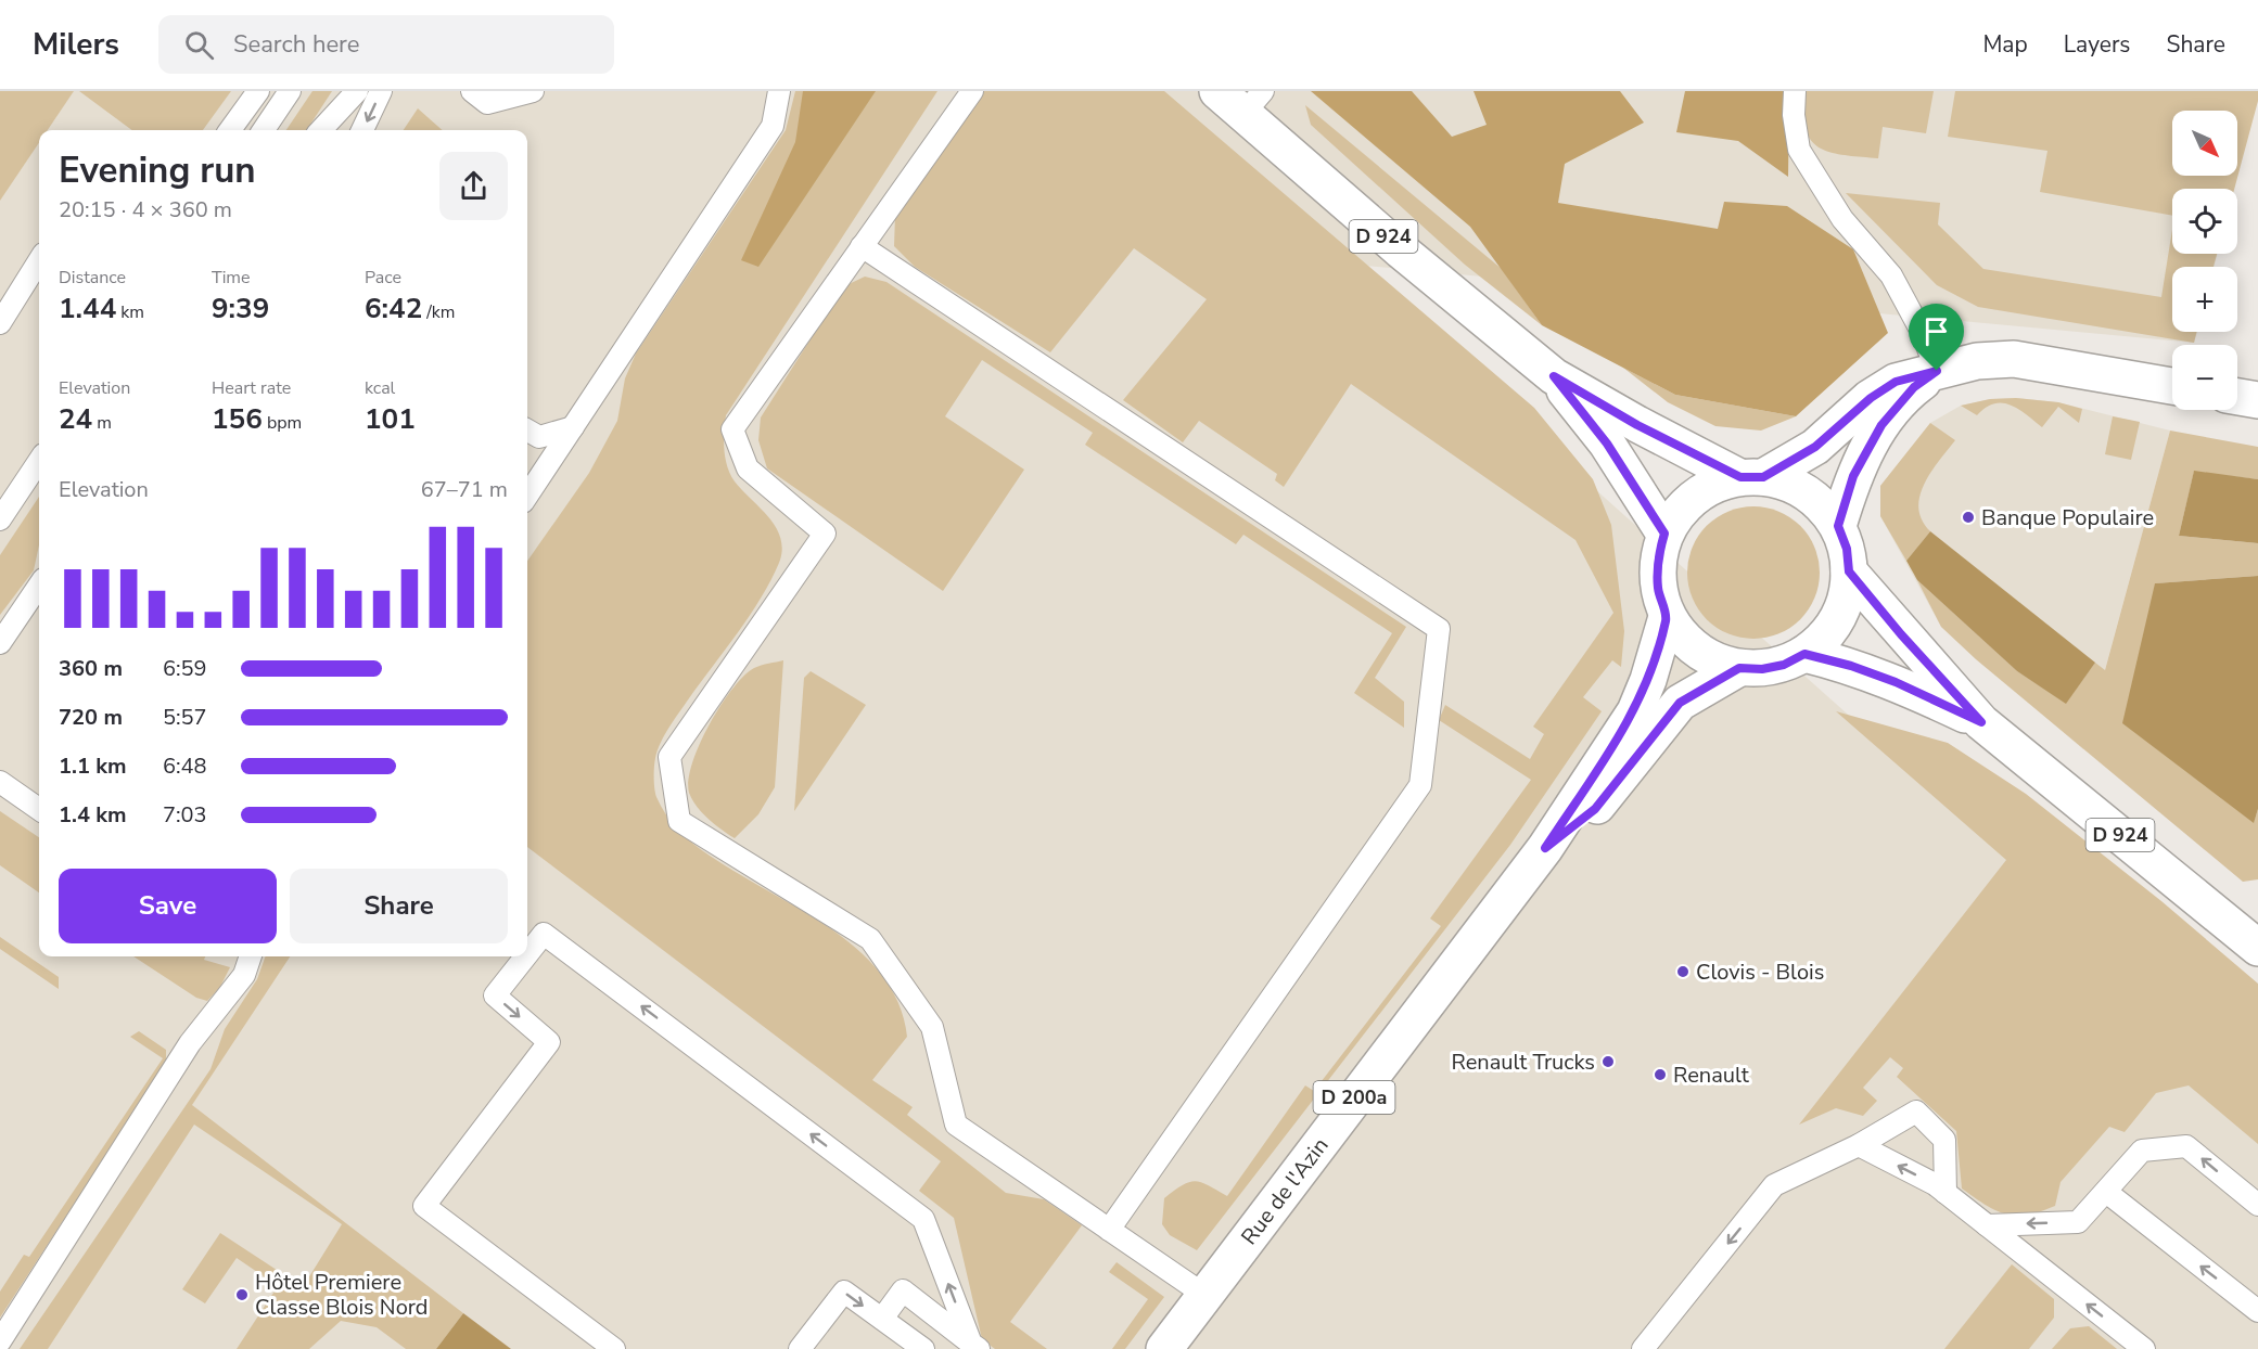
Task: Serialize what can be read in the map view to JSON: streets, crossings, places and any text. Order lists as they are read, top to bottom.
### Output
{
  "streets": {
    "main road": ["D 924", "D 200a", "Rue de l'Azin"]
  },
  "crossings": [
    ["D 924", "Rue de l'Azin"]
  ],
  "places": [
    "Banque Populaire",
    "Clovis - Blois",
    "Renault Trucks",
    "Renault",
    "Hôtel Premiere Classe Blois Nord"
  ],
  "north": "bottom right",
  "page": {
    "header": "Milers",
    "search": "Search here",
    "nav": ["Map", "Layers", "Share"],
    "map_buttons": ["+", "−"],
    "heading": ["Evening run", "20:15 · 4 × 360 m"],
    "stats": [
      ["Distance", "1.44 km"],
      ["Time", "9:39"],
      ["Pace", "6:42 /km"],
      ["Elevation", "24 m"],
      ["Heart rate", "156 bpm"],
      ["kcal", "101"]
    ],
    "chart": ["Elevation", "67–71 m"],
    "list": [
      {
        "name": "360 m",
        "note": "6:59"
      },
      {
        "name": "720 m",
        "note": "5:57"
      },
      {
        "name": "1.1 km",
        "note": "6:48"
      },
      {
        "name": "1.4 km",
        "note": "7:03"
      }
    ],
    "buttons": ["Save", "Share"]
  }
}
